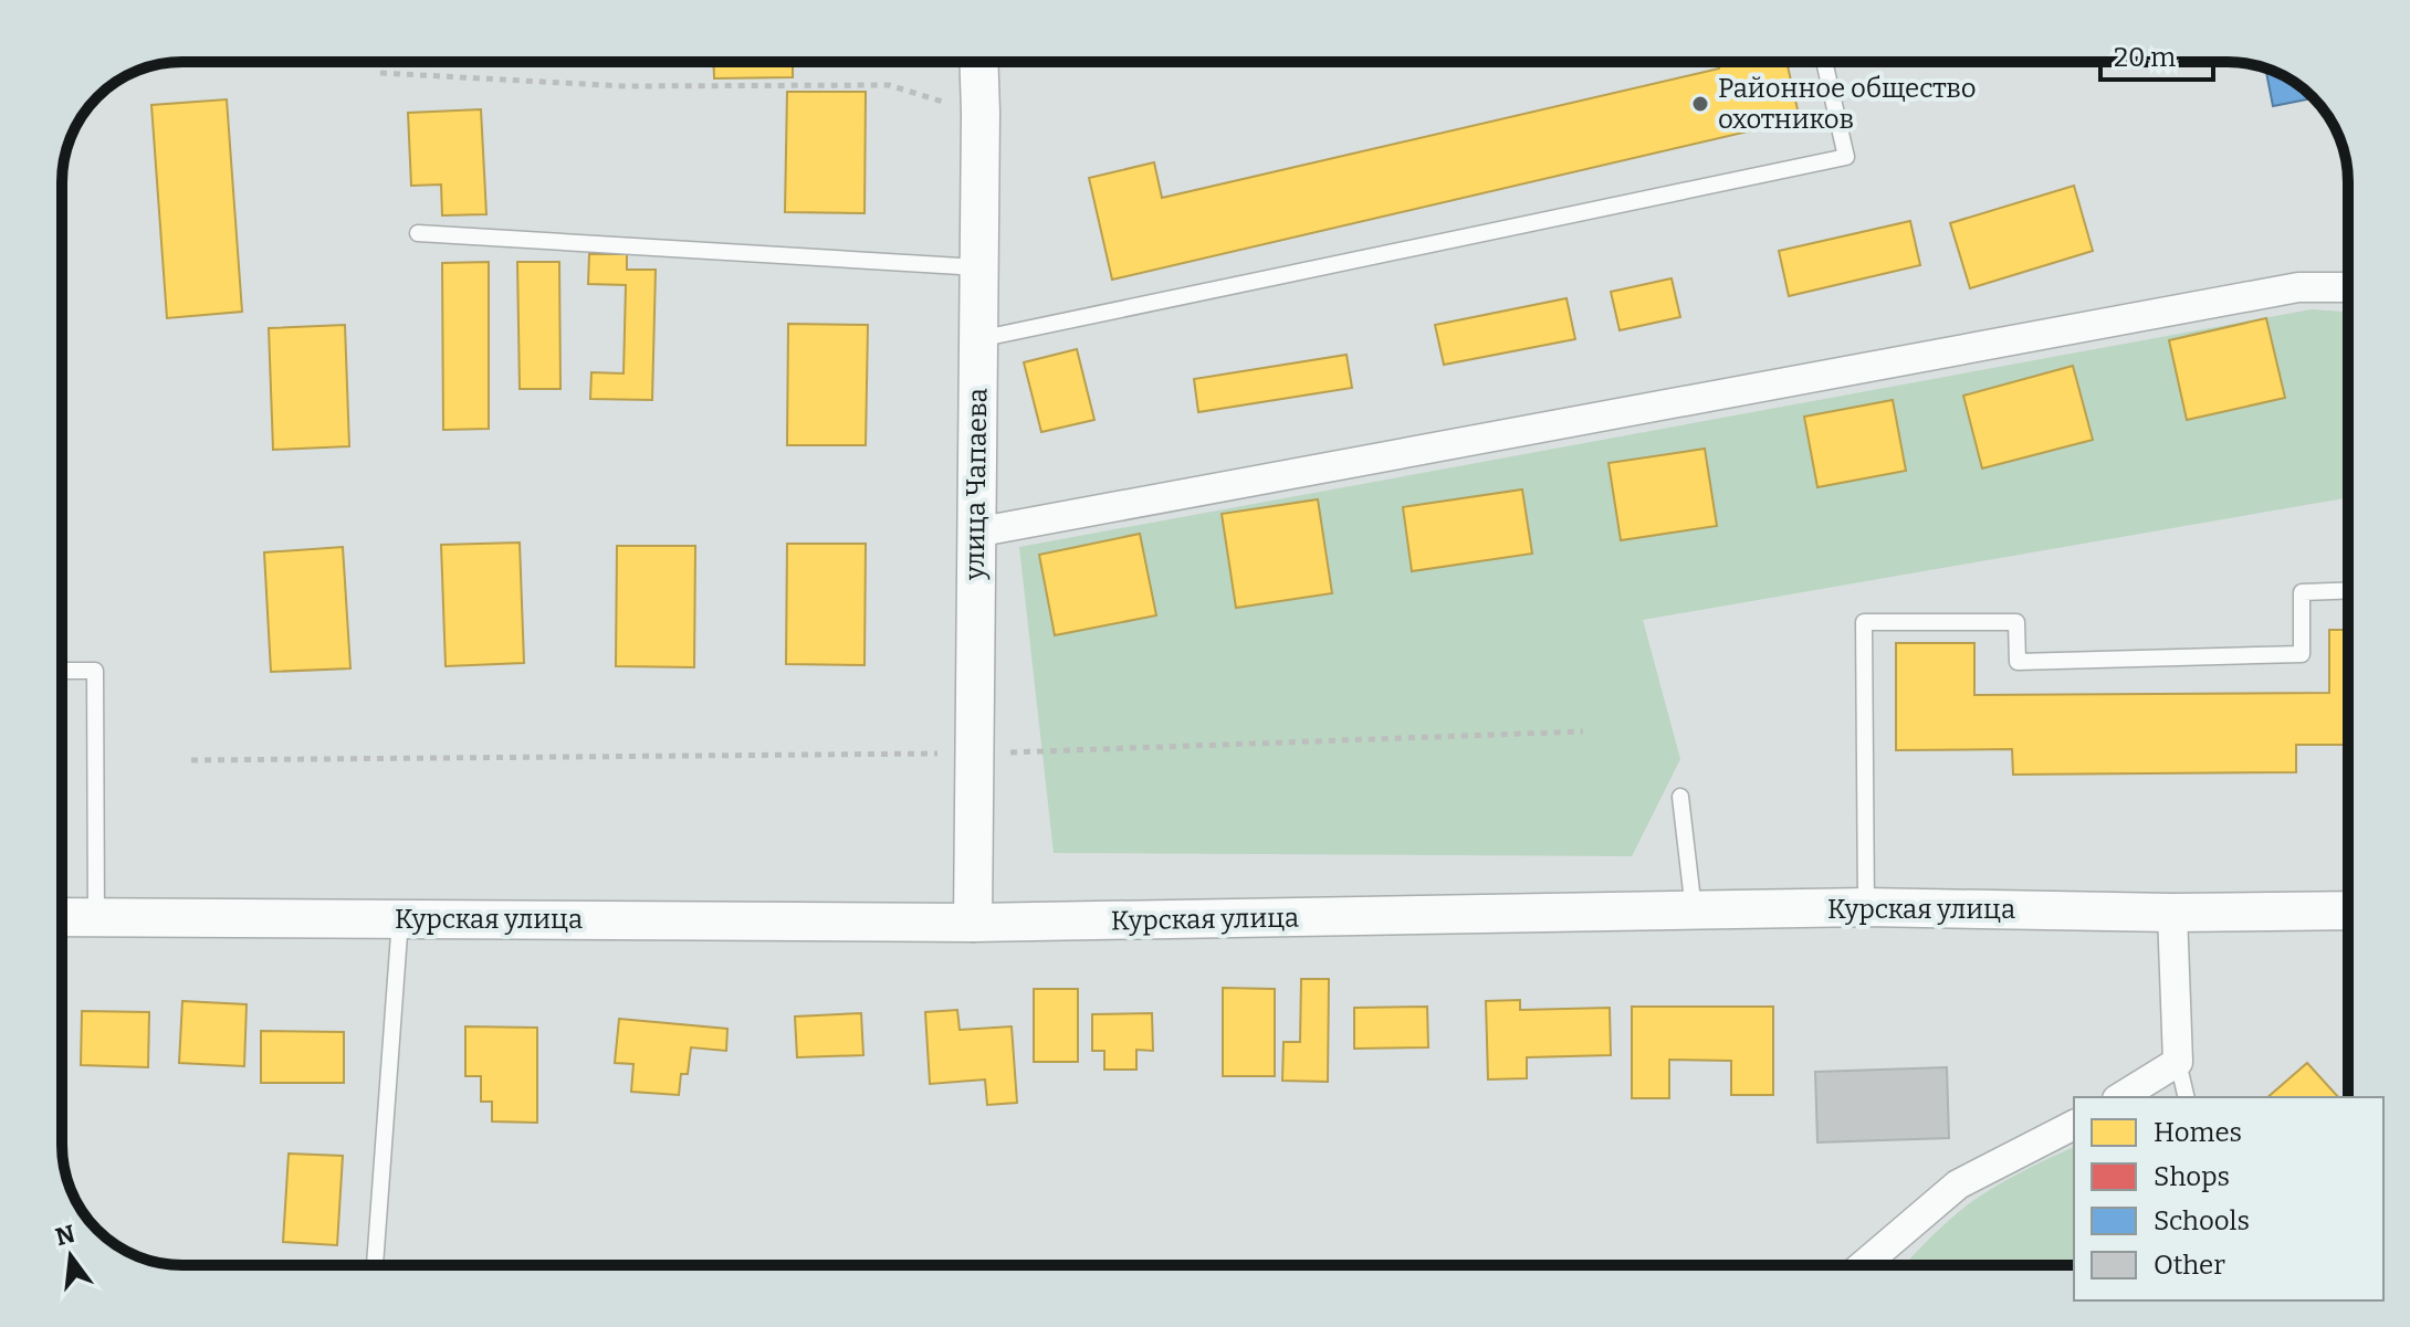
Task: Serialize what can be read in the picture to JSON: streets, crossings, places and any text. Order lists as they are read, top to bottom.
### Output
{
  "streets": {
    "street": ["улица Чапаева", "Курская улица"]
  },
  "crossings": [
    ["улица Чапаева", "Курская улица"]
  ],
  "places": ["Районное общество охотников"],
  "legend": [
    "Homes",
    "Shops",
    "Schools",
    "Other"
  ],
  "scale_bar": "20 m",
  "north": "top"
}
